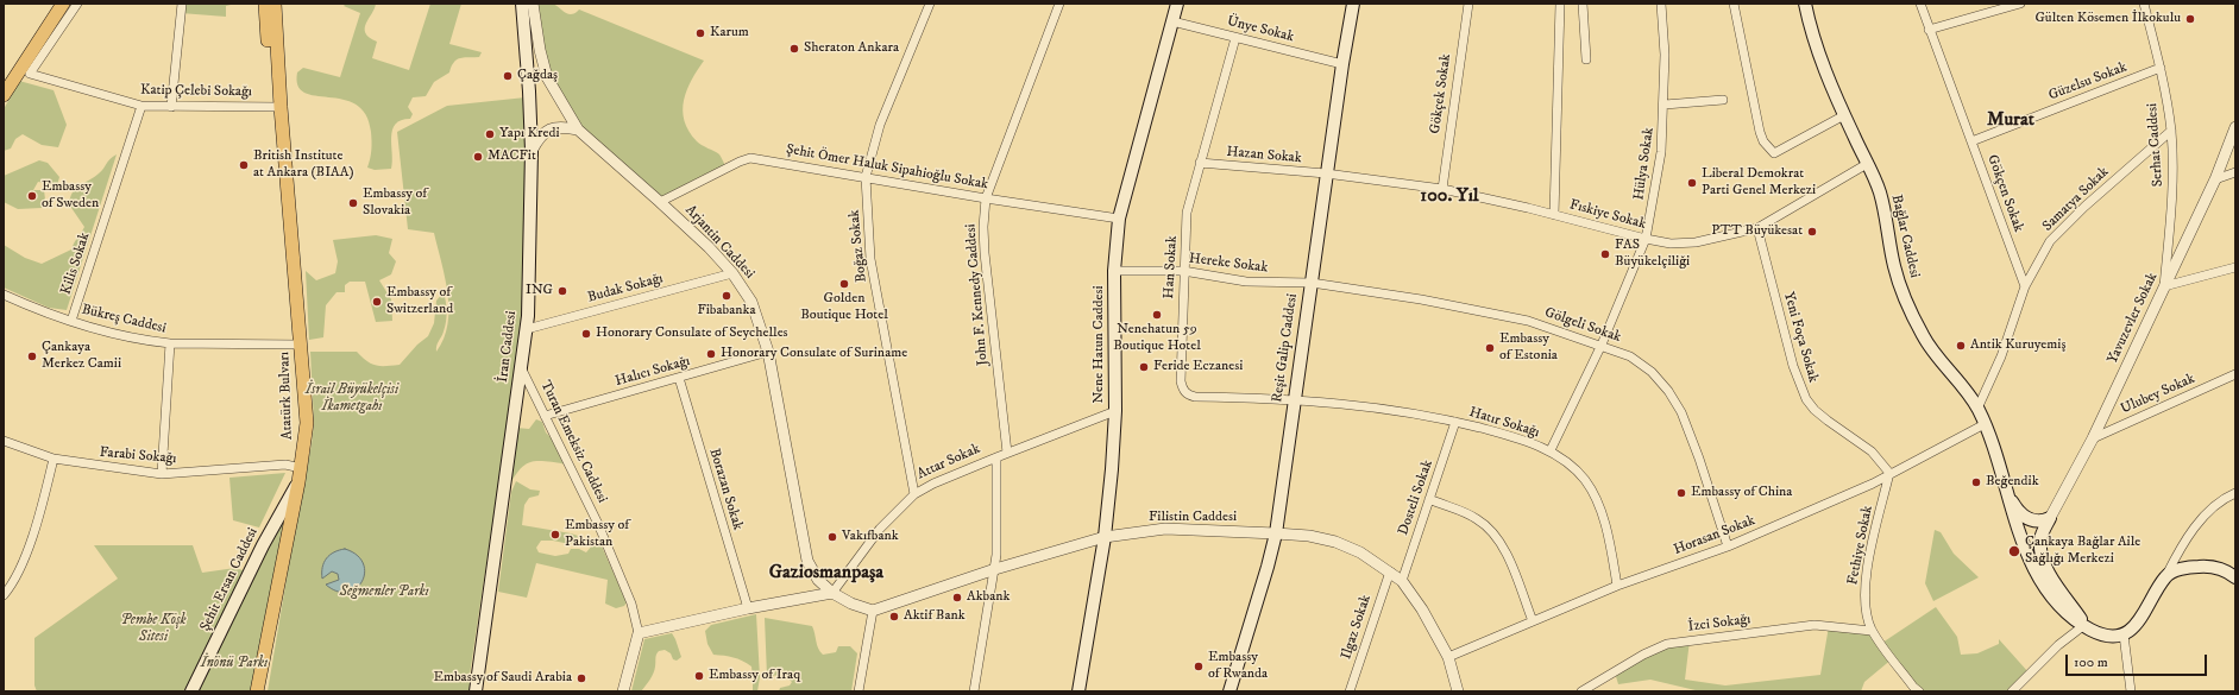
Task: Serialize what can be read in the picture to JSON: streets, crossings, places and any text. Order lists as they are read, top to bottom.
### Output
{
  "streets": {
    "main road": [
      "Bağlar Caddesi",
      "Nene Hatun Caddesi",
      "İran Caddesi",
      "Reşit Galip Caddesi",
      "Atatürk Bulvarı",
      "Şehit Ersan Caddesi"
    ],
    "street": [
      "Ünye Sokak",
      "Güzelsu Sokak",
      "Katip Çelebi Sokağı",
      "Gökçek Sokak",
      "Serhat Caddesi",
      "Hazan Sokak",
      "Hülya Sokak",
      "Şehit Ömer Haluk Sipahioğlu Sokak",
      "Gökçen Sokak",
      "Samatya Sokak",
      "Fıskiye Sokak",
      "Arjantin Caddesi",
      "Boğaz Sokak",
      "Kilis Sokak",
      "Hereke Sokak",
      "Han Sokak",
      "Budak Sokağı",
      "John F. Kennedy Caddesi",
      "Yavuzevler Sokak",
      "Bükreş Caddesi",
      "Gölgeli Sokak",
      "Yeni Foça Sokak",
      "Halıcı Sokağı",
      "Ulubey Sokak",
      "Hatır Sokağı",
      "Turan Emeksiz Caddesi",
      "Farabi Sokağı",
      "Attar Sokak",
      "Borazan Sokak",
      "Dosteli Sokak",
      "Filistin Caddesi",
      "Horasan Sokak",
      "Fethiye Sokak",
      "İzci Sokağı",
      "Ilgaz Sokak"
    ]
  },
  "crossings": [
    ["Ünye Sokak", "Han Sokak"],
    ["Ünye Sokak", "Nene Hatun Caddesi"],
    ["Ünye Sokak", "Reşit Galip Caddesi"],
    ["Güzelsu Sokak", "Serhat Caddesi"],
    ["Güzelsu Sokak", "Gökçen Sokak"],
    ["Katip Çelebi Sokağı", "Kilis Sokak"],
    ["Katip Çelebi Sokağı", "Atatürk Bulvarı"],
    ["Gökçek Sokak", "Fıskiye Sokak"],
    ["Serhat Caddesi", "Samatya Sokak"],
    ["Serhat Caddesi", "Yavuzevler Sokak"],
    ["Hazan Sokak", "Fıskiye Sokak"],
    ["Hazan Sokak", "Han Sokak"],
    ["Hazan Sokak", "Reşit Galip Caddesi"],
    ["Hülya Sokak", "Fıskiye Sokak"],
    ["Hülya Sokak", "Gölgeli Sokak"],
    ["Hülya Sokak", "Hatır Sokağı"],
    ["Şehit Ömer Haluk Sipahioğlu Sokak", "Arjantin Caddesi"],
    ["Şehit Ömer Haluk Sipahioğlu Sokak", "Boğaz Sokak"],
    ["Şehit Ömer Haluk Sipahioğlu Sokak", "John F. Kennedy Caddesi"],
    ["Şehit Ömer Haluk Sipahioğlu Sokak", "Nene Hatun Caddesi"],
    ["Gökçen Sokak", "Samatya Sokak"],
    ["Samatya Sokak", "Bağlar Caddesi"],
    ["Fıskiye Sokak", "Bağlar Caddesi"],
    ["Fıskiye Sokak", "Yeni Foça Sokak"],
    ["Fıskiye Sokak", "Reşit Galip Caddesi"],
    ["Bağlar Caddesi", "Yavuzevler Sokak"],
    ["Bağlar Caddesi", "Horasan Sokak"],
    ["Arjantin Caddesi", "Budak Sokağı"],
    ["Arjantin Caddesi", "Halıcı Sokağı"],
    ["Arjantin Caddesi", "Attar Sokak"],
    ["Boğaz Sokak", "Attar Sokak"],
    ["Kilis Sokak", "Bükreş Caddesi"],
    ["Hereke Sokak", "Han Sokak"],
    ["Hereke Sokak", "Gölgeli Sokak"],
    ["Hereke Sokak", "Nene Hatun Caddesi"],
    ["Hereke Sokak", "Reşit Galip Caddesi"],
    ["Han Sokak", "Reşit Galip Caddesi"],
    ["Han Sokak", "Hatır Sokağı"],
    ["Budak Sokağı", "İran Caddesi"],
    ["John F. Kennedy Caddesi", "Attar Sokak"],
    ["Yavuzevler Sokak", "Ulubey Sokak"],
    ["Bükreş Caddesi", "Atatürk Bulvarı"],
    ["Gölgeli Sokak", "Reşit Galip Caddesi"],
    ["Gölgeli Sokak", "Horasan Sokak"],
    ["Yeni Foça Sokak", "Horasan Sokak"],
    ["Yeni Foça Sokak", "Fethiye Sokak"],
    ["Nene Hatun Caddesi", "Attar Sokak"],
    ["Nene Hatun Caddesi", "Filistin Caddesi"],
    ["İran Caddesi", "Turan Emeksiz Caddesi"],
    ["Reşit Galip Caddesi", "Hatır Sokağı"],
    ["Reşit Galip Caddesi", "Filistin Caddesi"],
    ["Halıcı Sokağı", "Turan Emeksiz Caddesi"],
    ["Halıcı Sokağı", "Borazan Sokak"],
    ["Atatürk Bulvarı", "Farabi Sokağı"],
    ["Atatürk Bulvarı", "Şehit Ersan Caddesi"],
    ["Hatır Sokağı", "Dosteli Sokak"],
    ["Hatır Sokağı", "Horasan Sokak"],
    ["Dosteli Sokak", "Filistin Caddesi"],
    ["Filistin Caddesi", "Horasan Sokak"],
    ["Filistin Caddesi", "Ilgaz Sokak"],
    ["Horasan Sokak", "Fethiye Sokak"],
    ["Fethiye Sokak", "İzci Sokağı"]
  ],
  "districts": ["Murat", "100. Yıl", "Gaziosmanpaşa"],
  "parks": [
    "İsrail Büyükelçisi İkametgahı",
    "Seğmenler Parkı",
    "Pembe Köşk Sitesi",
    "İnönü Parkı"
  ],
  "places": [
    "Gülten Kösemen İlkokulu",
    "Karum",
    "Sheraton Ankara",
    "Çağdaş",
    "Yapı Kredi",
    "MACFit",
    "British Institute at Ankara (BIAA)",
    "Liberal Demokrat Parti Genel Merkezi",
    "Embassy of Sweden",
    "Embassy of Slovakia",
    "PTT Büyükesat",
    "FAS Büyükelçiliği",
    "Golden Boutique Hotel",
    "ING",
    "Fibabanka",
    "Embassy of Switzerland",
    "Nenehatun 59 Boutique Hotel",
    "Honorary Consulate of Seychelles",
    "Antik Kuruyemiş",
    "Embassy of Estonia",
    "Honorary Consulate of Suriname",
    "Çankaya Merkez Camii",
    "Feride Eczanesi",
    "Beğendik",
    "Embassy of China",
    "Embassy of Pakistan",
    "Vakıfbank",
    "Çankaya Bağlar Aile Sağlığı Merkezi",
    "Akbank",
    "Aktif Bank",
    "Embassy of Rwanda",
    "Embassy of Iraq",
    "Embassy of Saudi Arabia"
  ],
  "scale_bar": "100 m"
}
